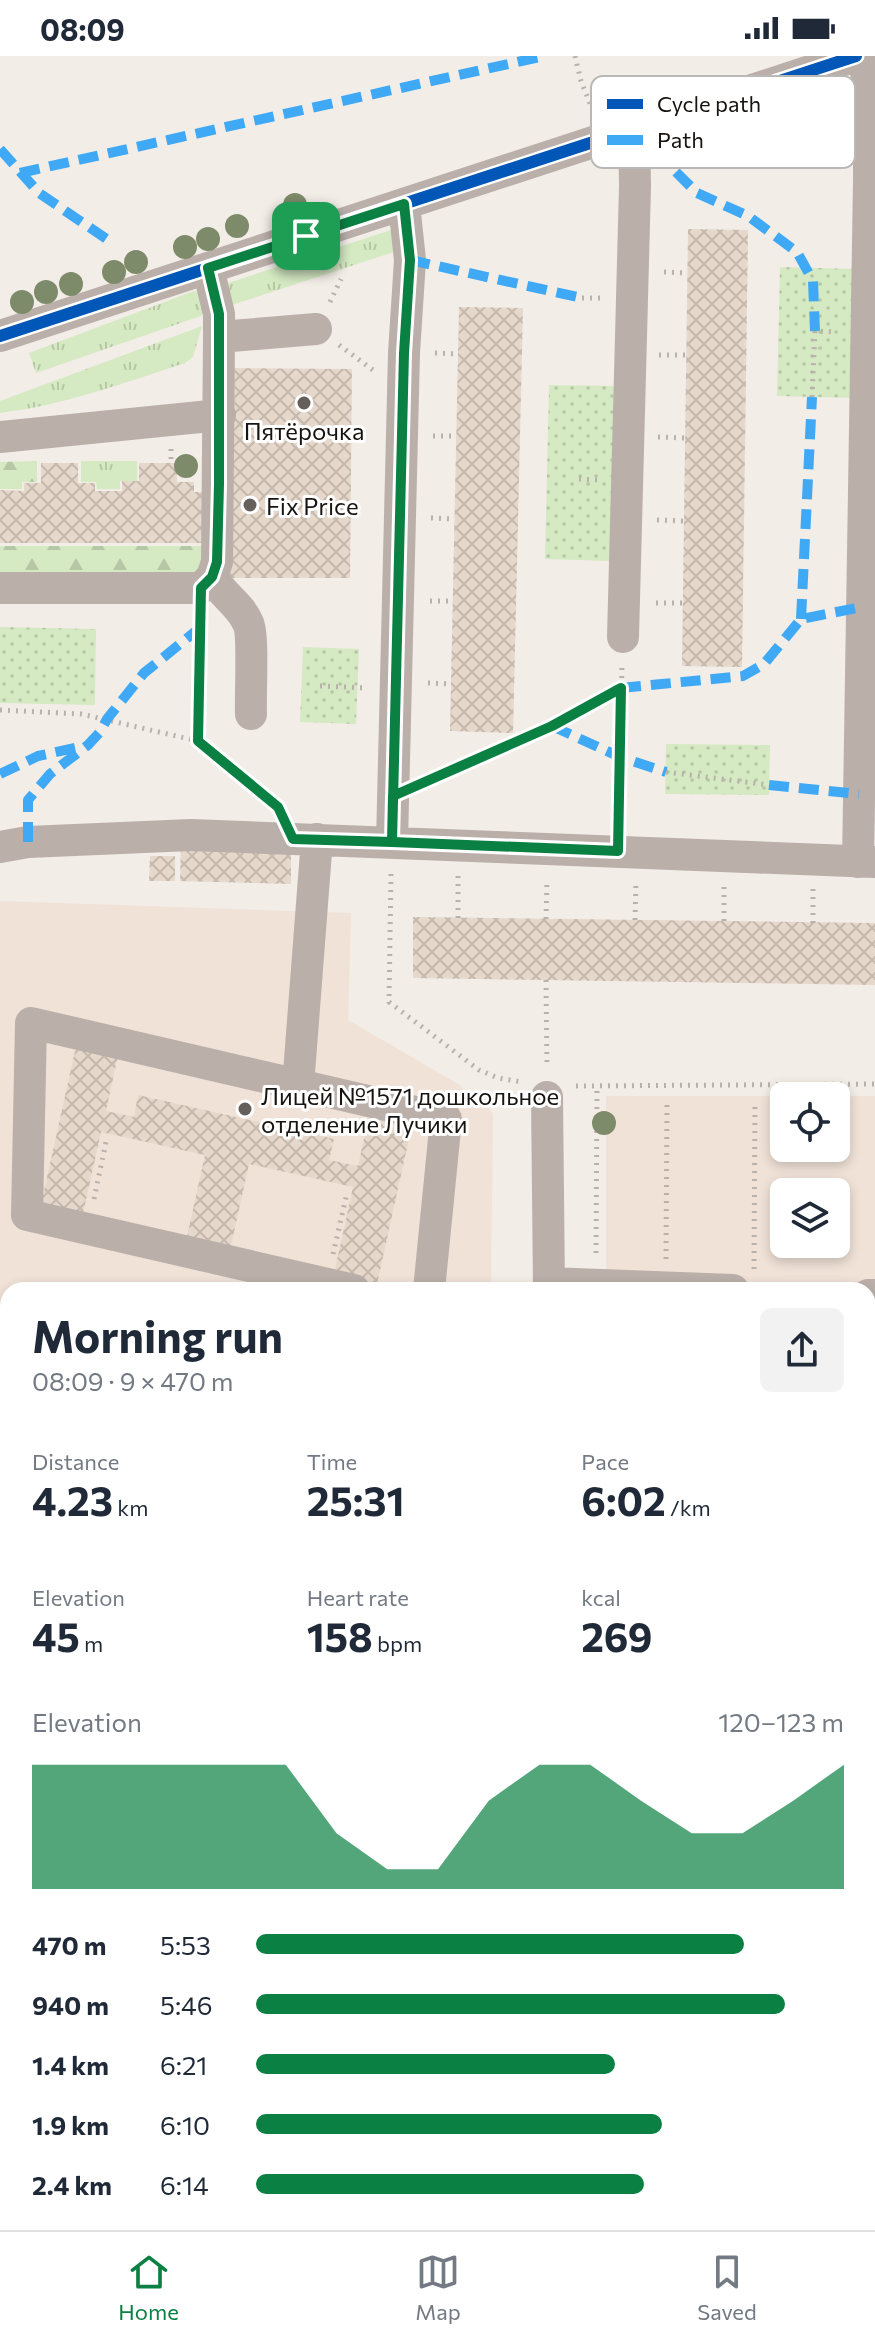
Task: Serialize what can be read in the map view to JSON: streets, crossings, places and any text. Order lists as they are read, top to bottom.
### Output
{
  "places": ["Пятёрочка", "Fix Price", "Лицей №1571 дошкольное отделение Лучики"],
  "legend": ["Cycle path", "Path"],
  "page": {
    "status": "08:09",
    "heading": ["Morning run", "08:09 · 9 × 470 m"],
    "stats": [
      ["Distance", "4.23 km"],
      ["Time", "25:31"],
      ["Pace", "6:02 /km"],
      ["Elevation", "45 m"],
      ["Heart rate", "158 bpm"],
      ["kcal", "269"]
    ],
    "chart": ["Elevation", "120–123 m"],
    "list": [
      {
        "name": "470 m",
        "note": "5:53"
      },
      {
        "name": "940 m",
        "note": "5:46"
      },
      {
        "name": "1.4 km",
        "note": "6:21"
      },
      {
        "name": "1.9 km",
        "note": "6:10"
      },
      {
        "name": "2.4 km",
        "note": "6:14"
      }
    ],
    "tabs": ["Home", "Map", "Saved"]
  }
}
